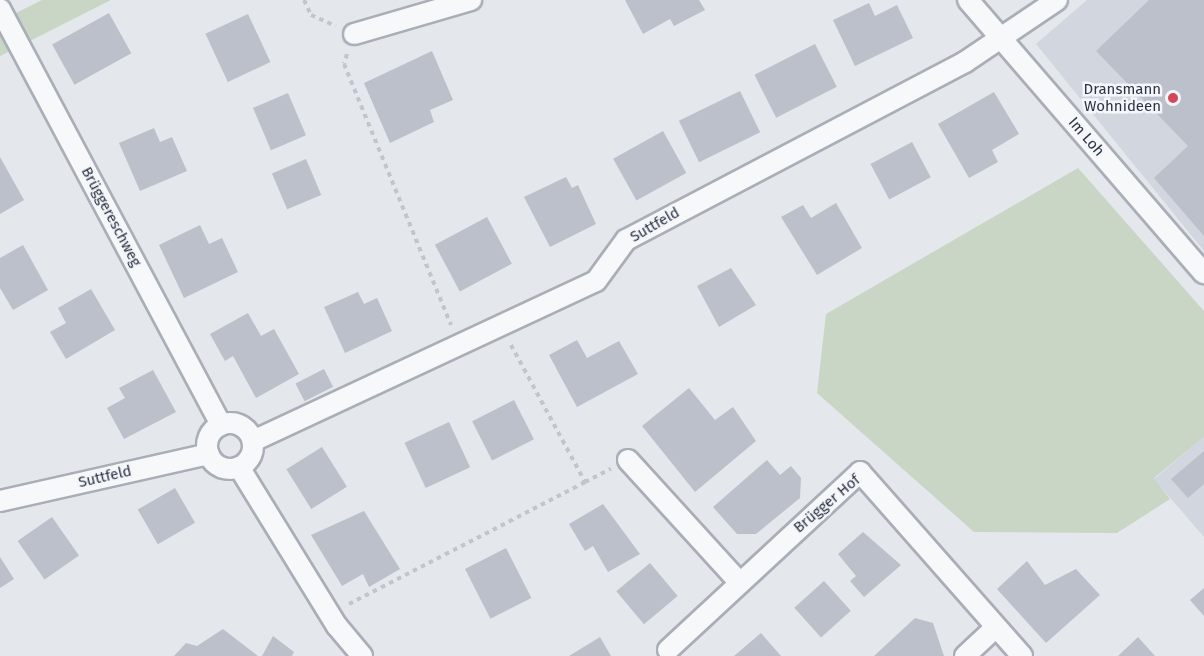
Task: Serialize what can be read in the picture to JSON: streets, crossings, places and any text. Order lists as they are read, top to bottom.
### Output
{
  "streets": {
    "street": [
      "Im Loh",
      "Brüggereschweg",
      "Suttfeld",
      "Brügger Hof"
    ]
  },
  "crossings": [
    ["Im Loh", "Suttfeld"],
    ["Brüggereschweg", "Suttfeld"]
  ],
  "places": ["Dransmann Wohnideen"]
}
